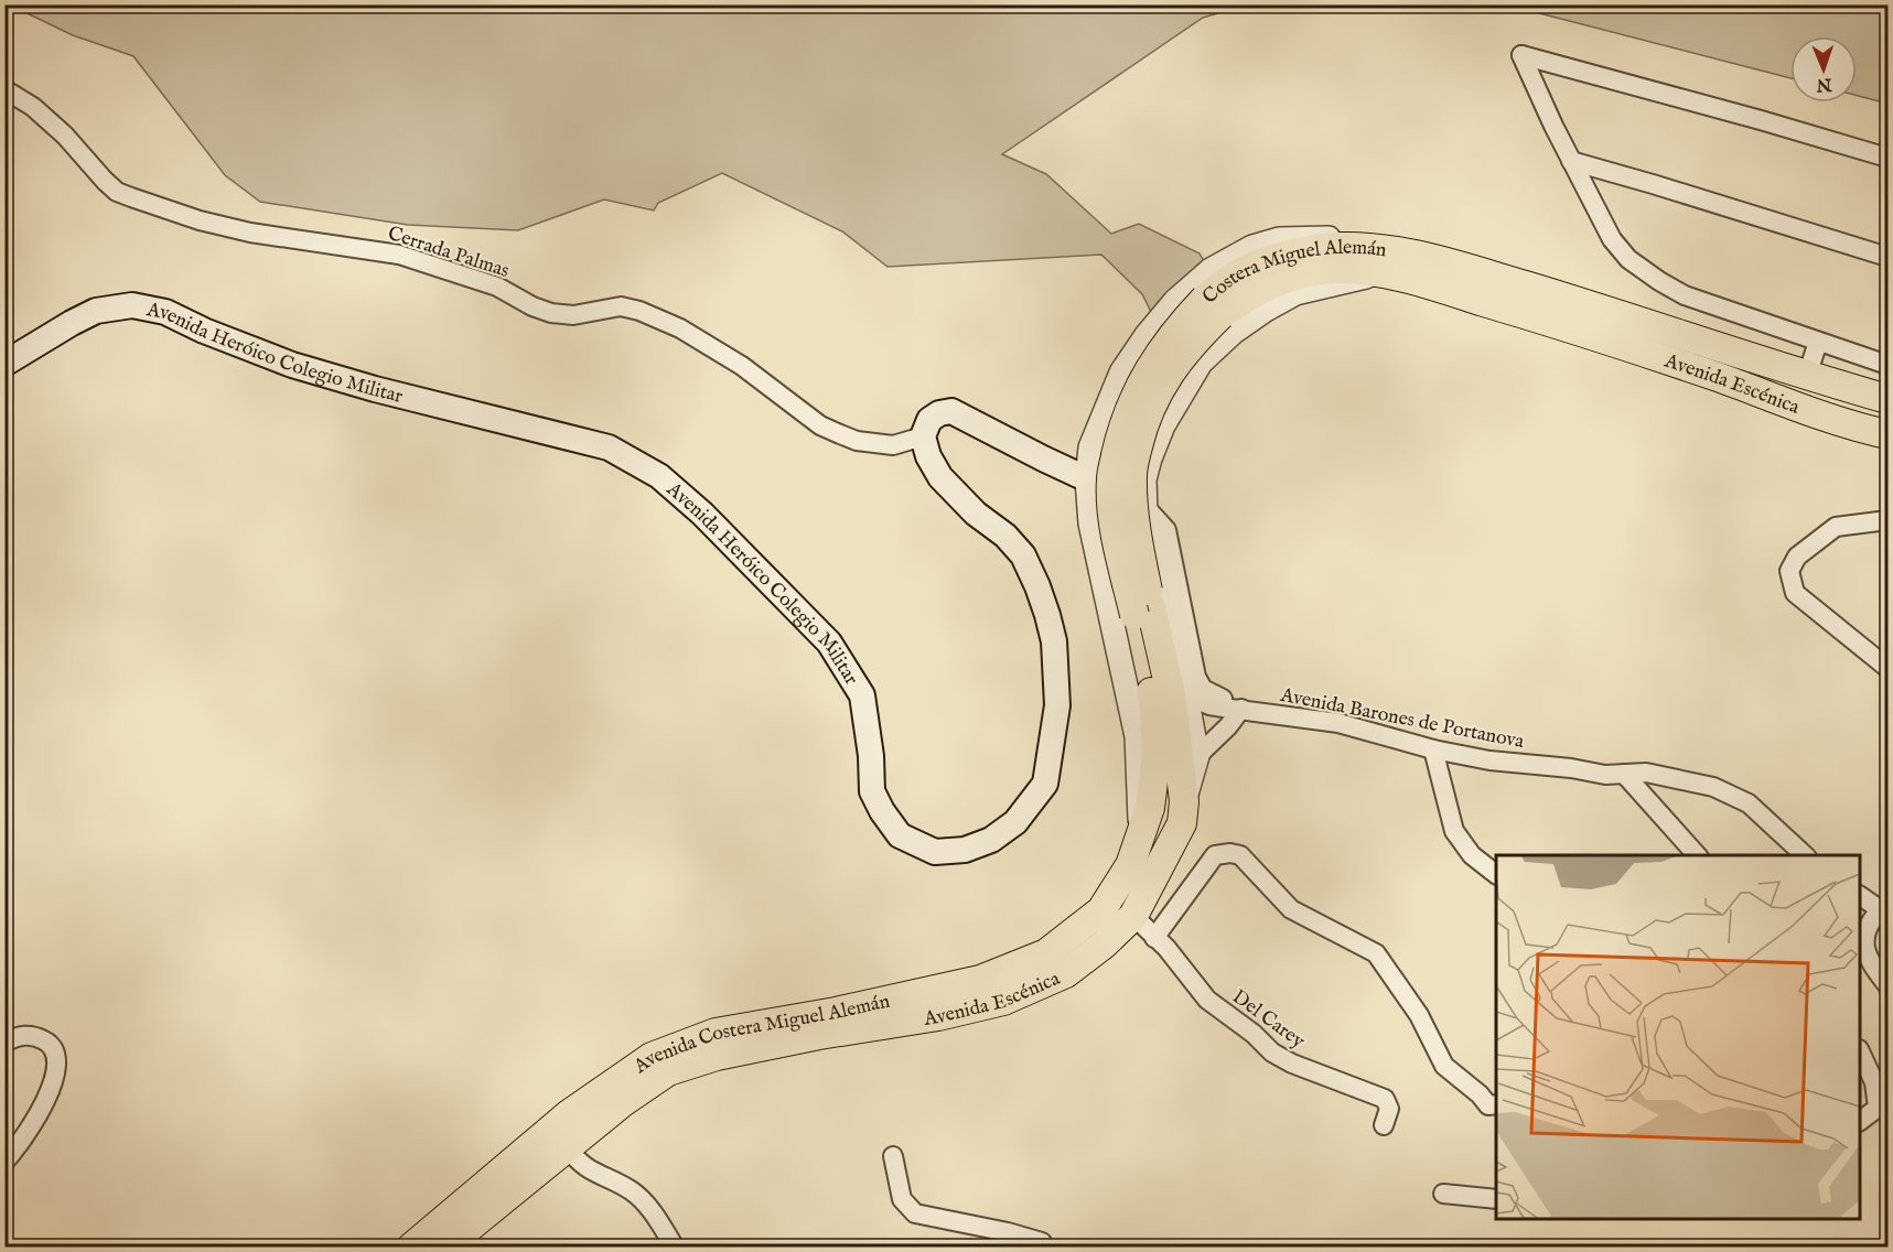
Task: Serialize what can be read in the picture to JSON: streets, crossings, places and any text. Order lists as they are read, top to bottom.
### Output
{
  "streets": {
    "main road": [
      "Costera Miguel Alemán",
      "Avenida Heróico Colegio Militar",
      "Avenida Escénica",
      "Avenida Costera Miguel Alemán"
    ],
    "street": ["Cerrada Palmas", "Avenida Barones de Portanova", "Del Carey"]
  },
  "crossings": [
    ["Cerrada Palmas", "Avenida Heróico Colegio Militar"],
    ["Costera Miguel Alemán", "Avenida Escénica"],
    ["Costera Miguel Alemán", "Avenida Costera Miguel Alemán"],
    ["Avenida Escénica", "Del Carey"]
  ],
  "north": "bottom"
}
